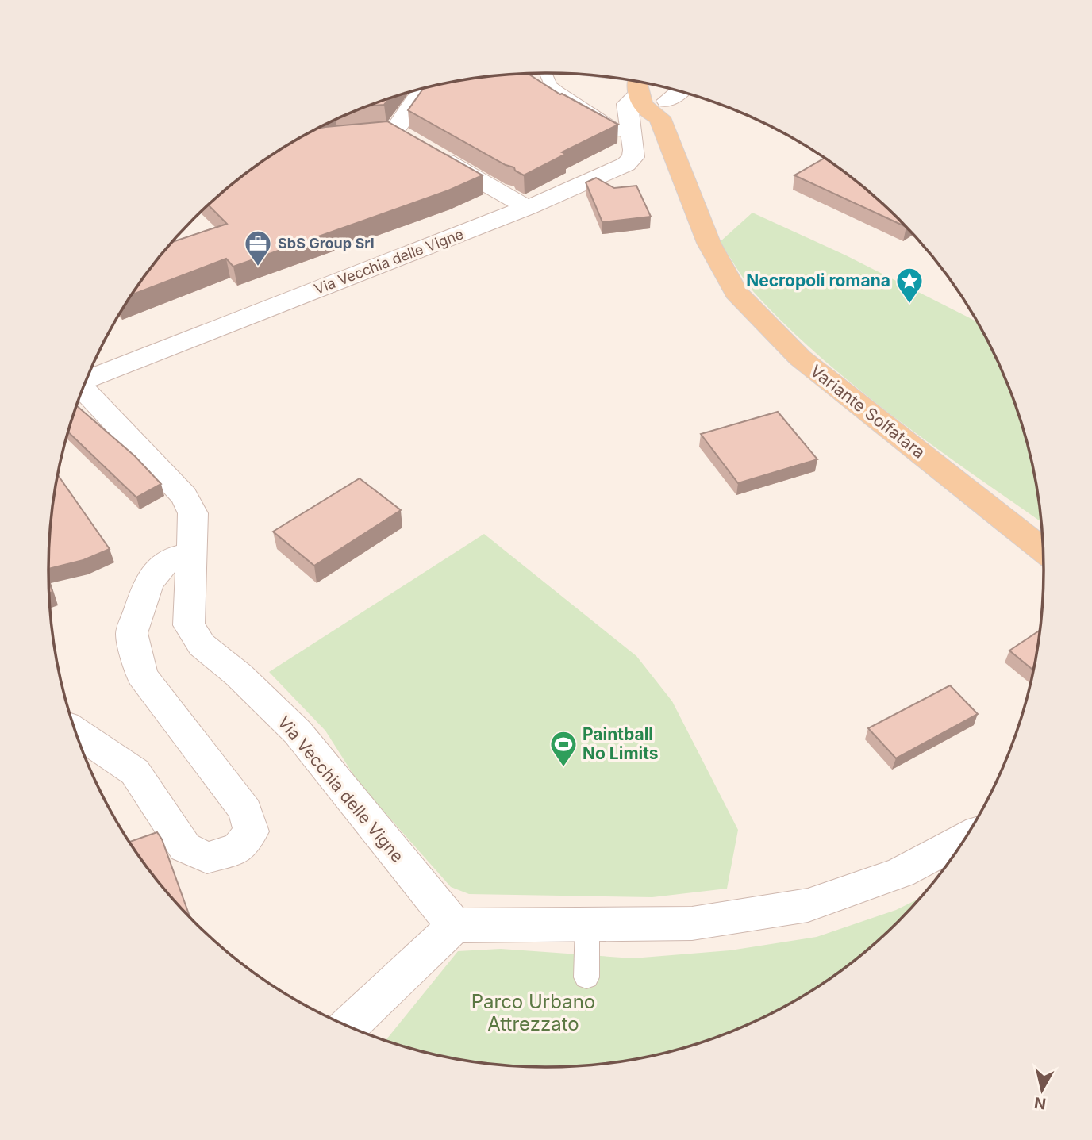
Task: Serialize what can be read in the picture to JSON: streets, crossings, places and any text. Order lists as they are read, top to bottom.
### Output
{
  "streets": {
    "main road": ["Variante Solfatara"],
    "street": ["Via Vecchia delle Vigne"]
  },
  "parks": ["Parco Urbano Attrezzato"],
  "places": {
    "office": ["SbS Group Srl"],
    "place": ["Necropoli romana"],
    "sports": ["Paintball No Limits"]
  },
  "north": "bottom"
}
